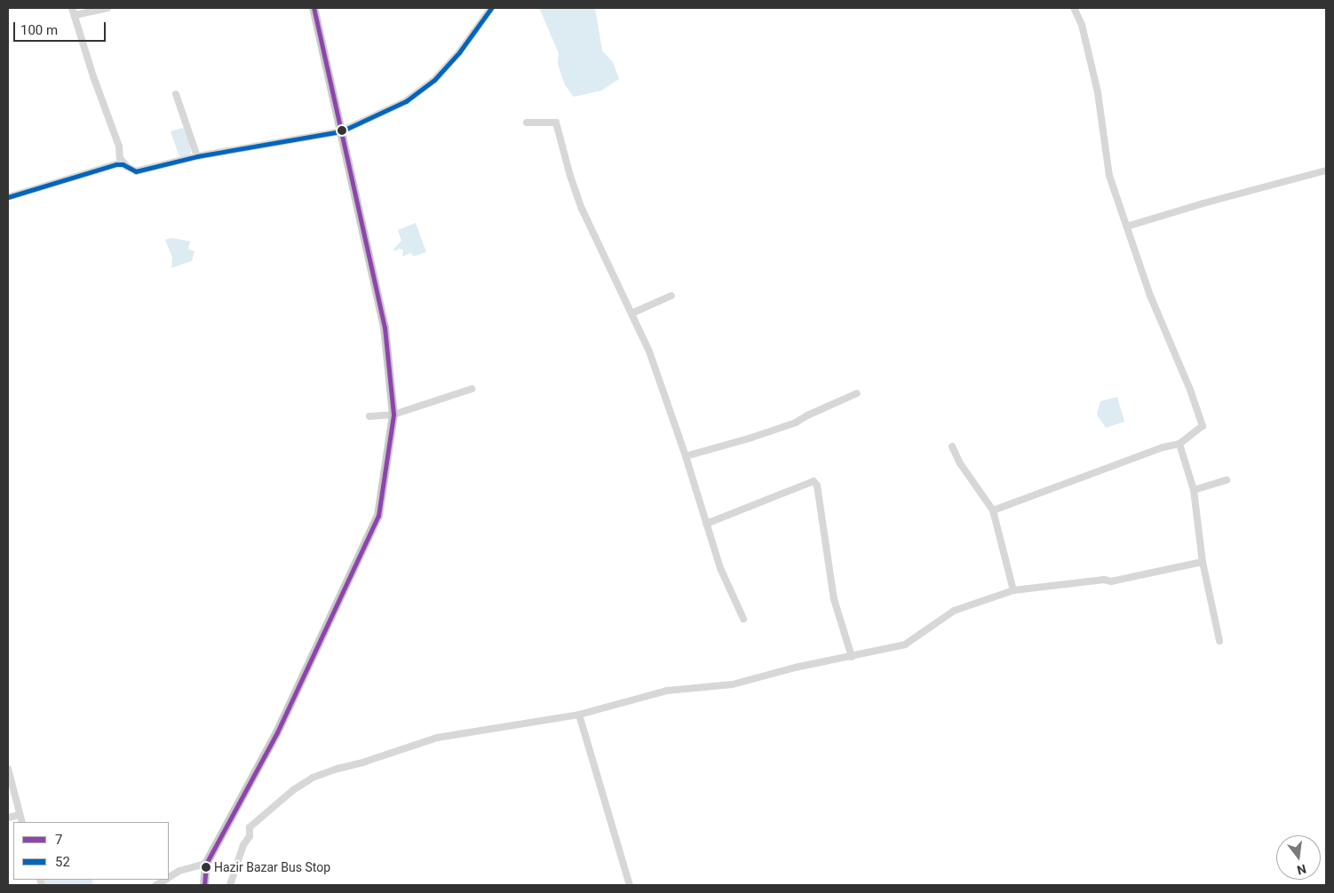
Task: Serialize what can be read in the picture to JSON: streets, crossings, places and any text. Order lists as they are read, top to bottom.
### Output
{
  "places": ["Hazir Bazar Bus Stop"],
  "lines": ["transit line 7", "transit line 52"],
  "legend": ["7", "52"],
  "scale_bar": "100 m",
  "north": "bottom"
}
